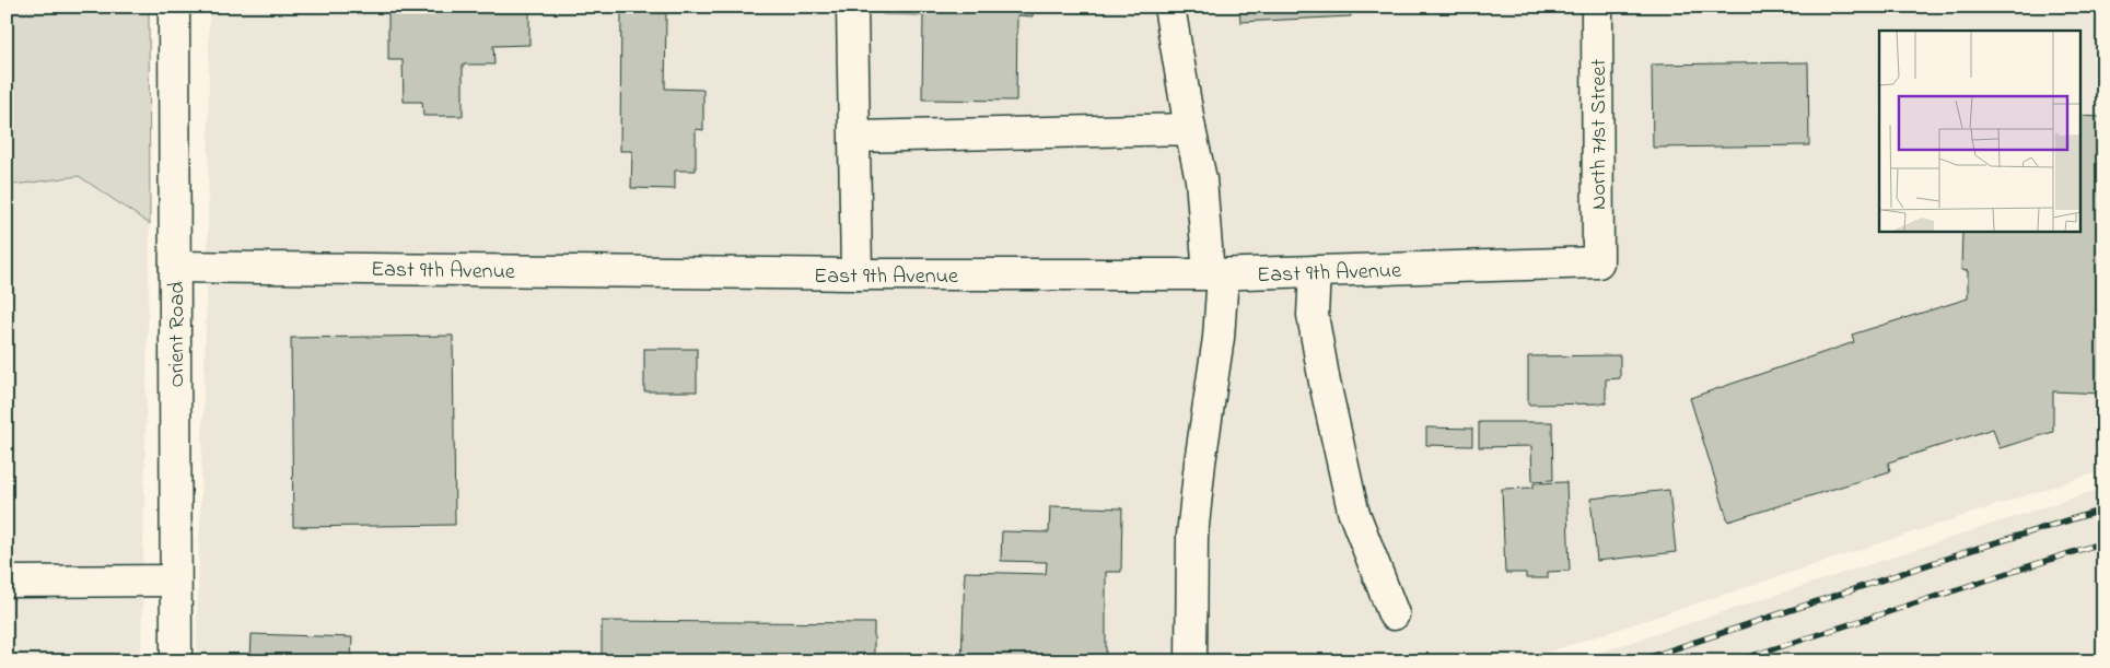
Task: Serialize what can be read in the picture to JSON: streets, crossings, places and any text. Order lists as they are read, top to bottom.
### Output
{
  "streets": {
    "street": ["North 71st Street", "East 9th Avenue", "Orient Road"]
  },
  "crossings": [
    ["North 71st Street", "East 9th Avenue"],
    ["East 9th Avenue", "Orient Road"]
  ]
}
